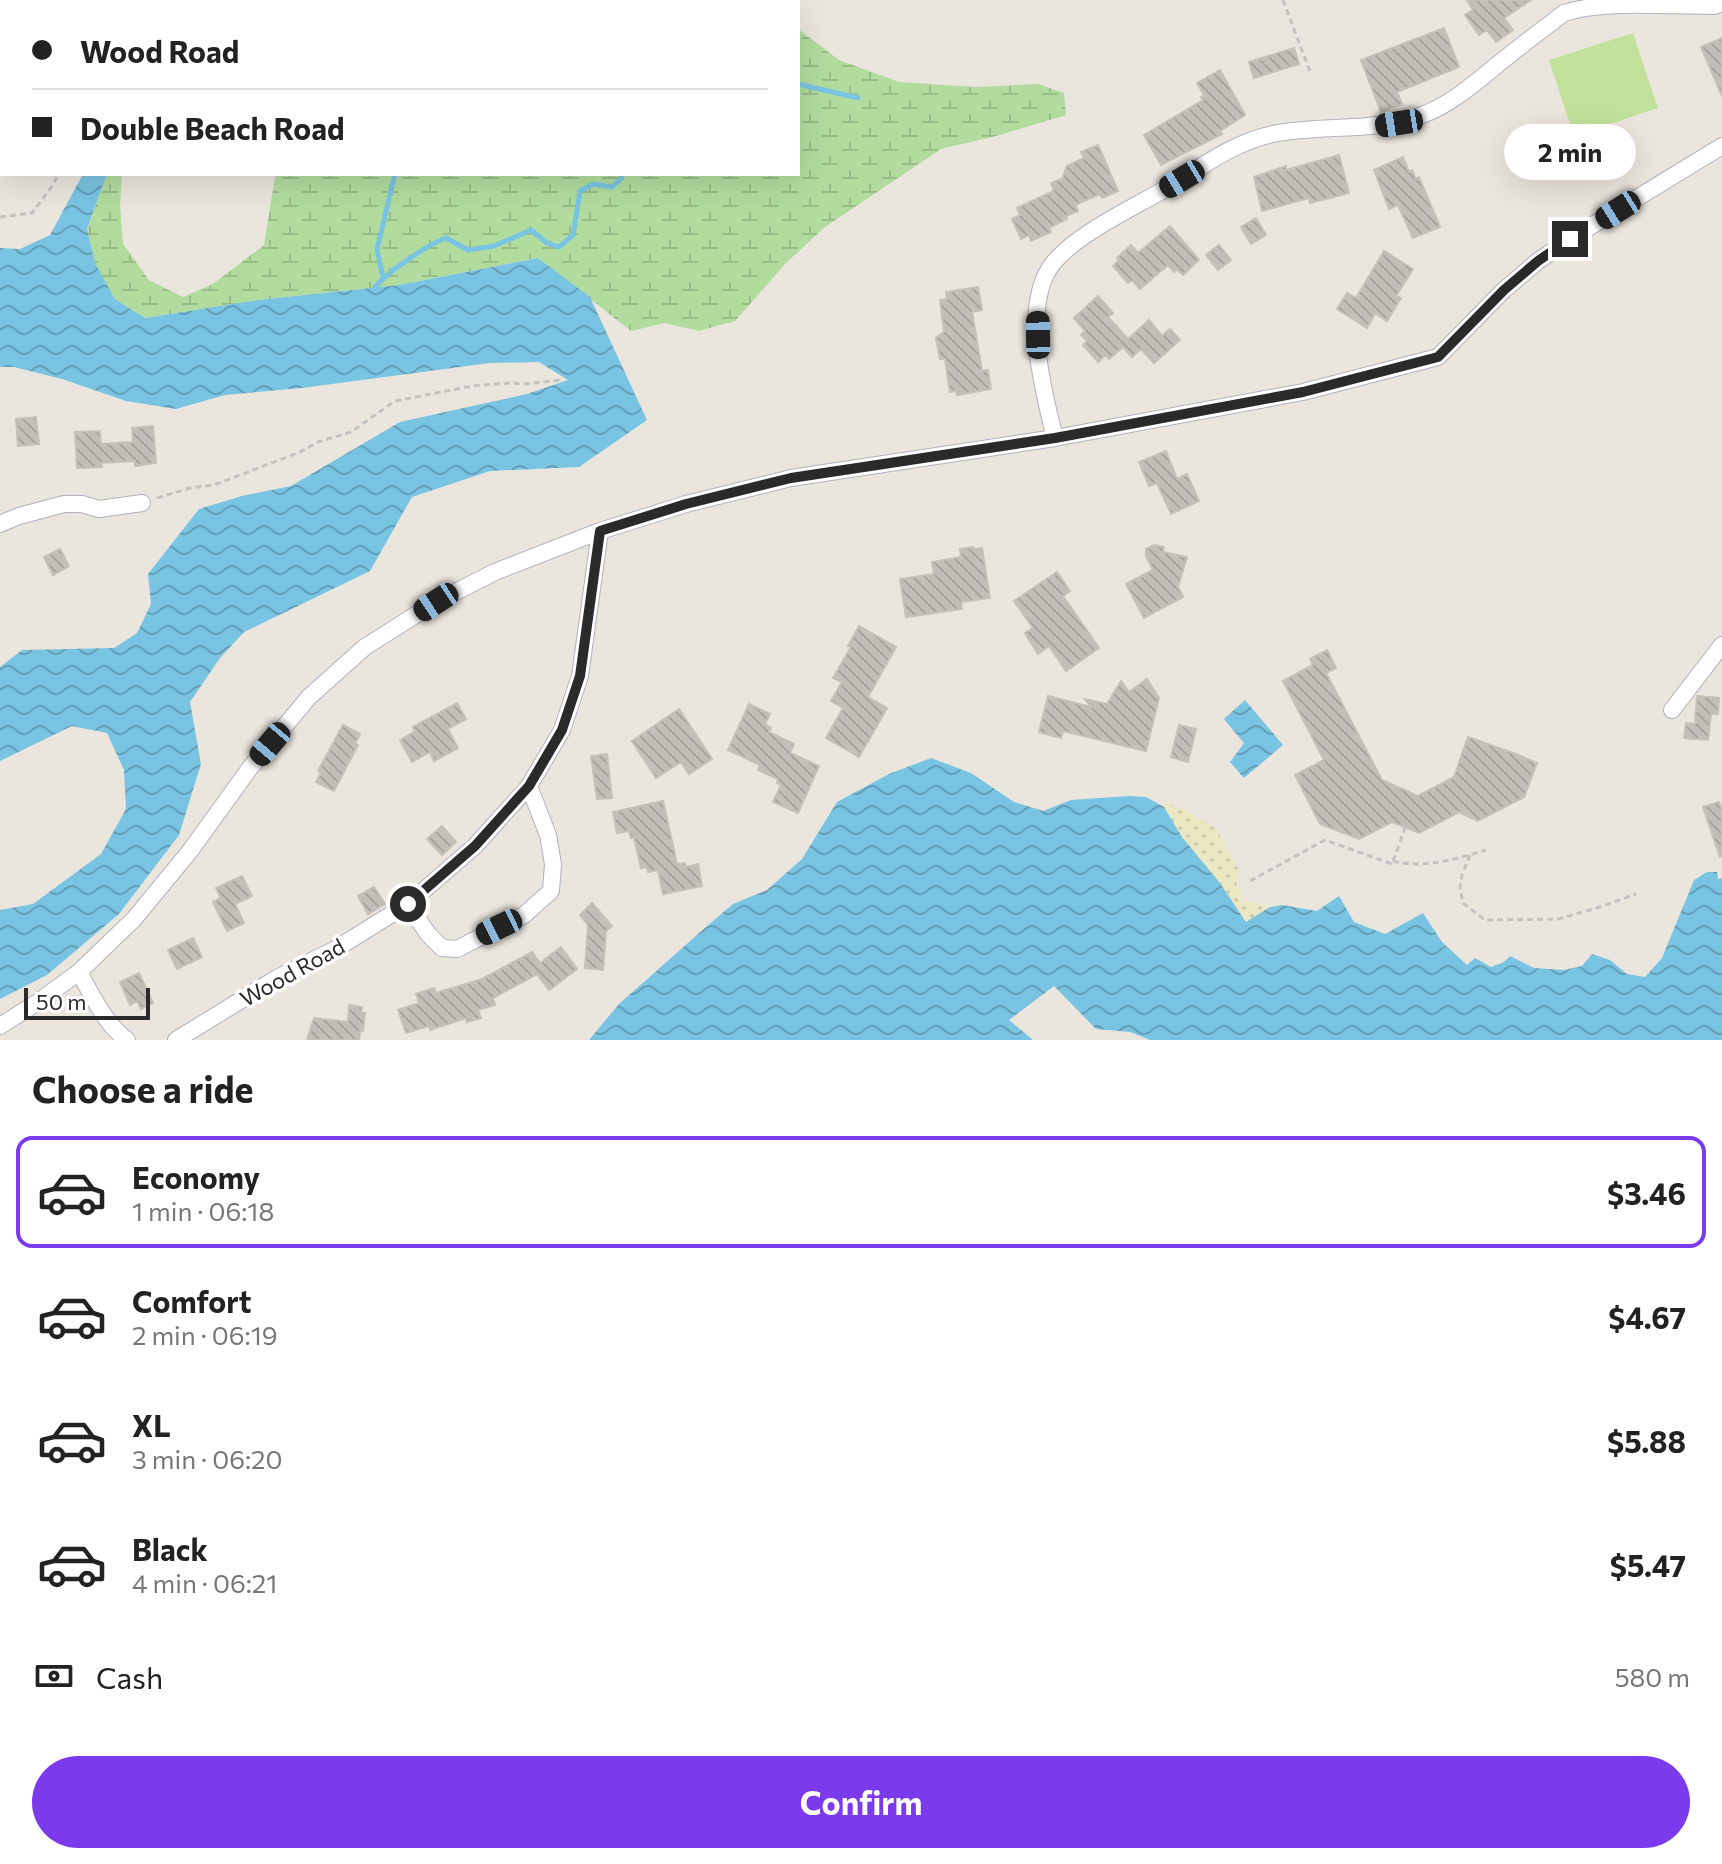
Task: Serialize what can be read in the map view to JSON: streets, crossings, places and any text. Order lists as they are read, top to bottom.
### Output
{
  "streets": {
    "street": ["Wood Road"]
  },
  "scale_bar": "50 m",
  "page": {
    "banner": ["Wood Road", "Double Beach Road"],
    "bubble": "2 min",
    "scale": "50 m",
    "heading": "Choose a ride",
    "list": [
      {
        "name": "Economy",
        "note": "1 min · 06:18",
        "value": "$3.46"
      },
      {
        "name": "Comfort",
        "note": "2 min · 06:19",
        "value": "$4.67"
      },
      {
        "name": "XL",
        "note": "3 min · 06:20",
        "value": "$5.88"
      },
      {
        "name": "Black",
        "note": "4 min · 06:21",
        "value": "$5.47"
      }
    ],
    "pay": ["Cash", "580 m"],
    "buttons": "Confirm"
  }
}
